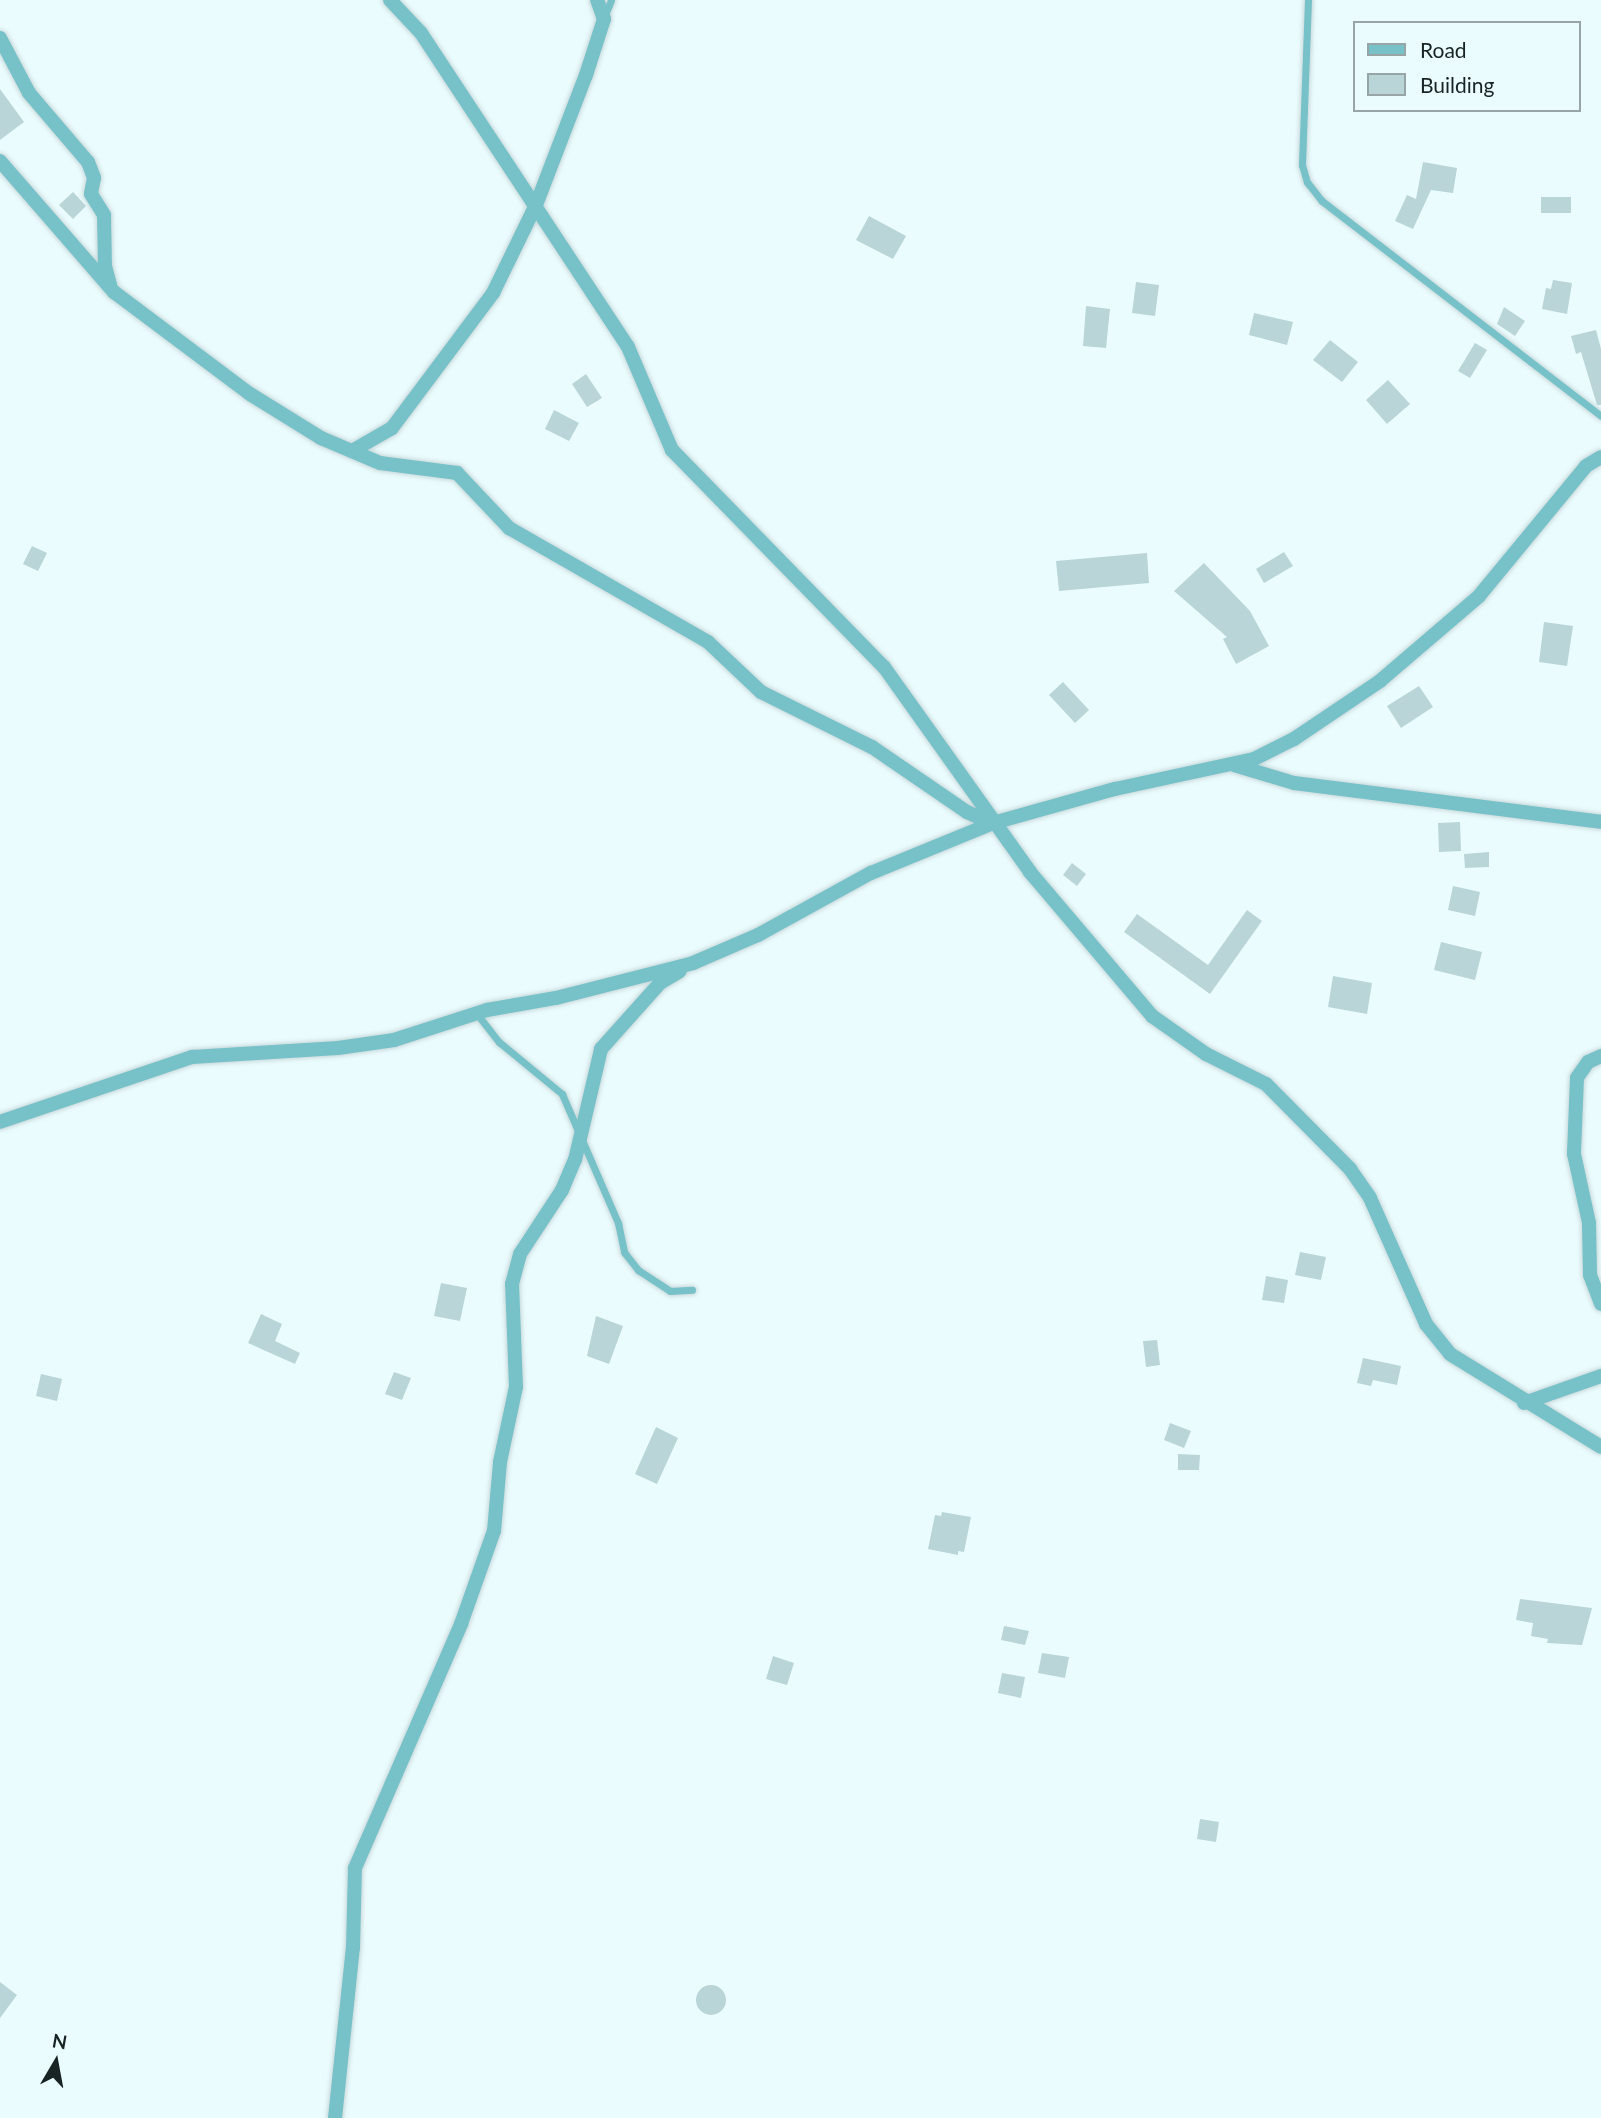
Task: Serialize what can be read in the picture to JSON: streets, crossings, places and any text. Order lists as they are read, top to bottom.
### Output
{
  "legend": ["Road", "Building"],
  "north": "top"
}
